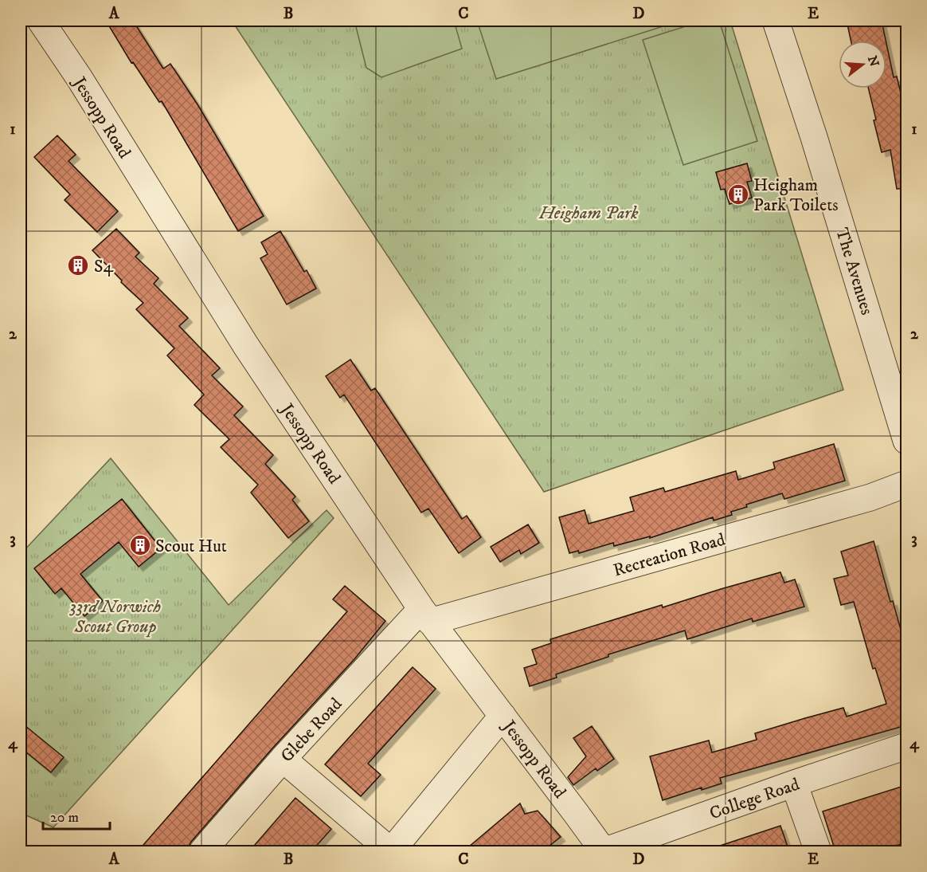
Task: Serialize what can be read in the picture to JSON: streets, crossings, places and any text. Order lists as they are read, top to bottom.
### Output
{
  "streets": {
    "street": [
      "Jessopp Road",
      "The Avenues",
      "Recreation Road",
      "Glebe Road",
      "College Road"
    ]
  },
  "crossings": [
    ["Jessopp Road", "Recreation Road"],
    ["Jessopp Road", "Glebe Road"],
    ["Jessopp Road", "College Road"],
    ["Recreation Road", "Glebe Road"]
  ],
  "parks": ["Heigham Park", "33rd Norwich Scout Group"],
  "places": {
    "building": ["Heigham Park Toilets", "S4", "Scout Hut"]
  },
  "scale_bar": "20 m",
  "north": "right",
  "grid": {
    "columns": [
      "A",
      "B",
      "C",
      "D",
      "E"
    ],
    "rows": [
      "1",
      "2",
      "3",
      "4"
    ]
  }
}
